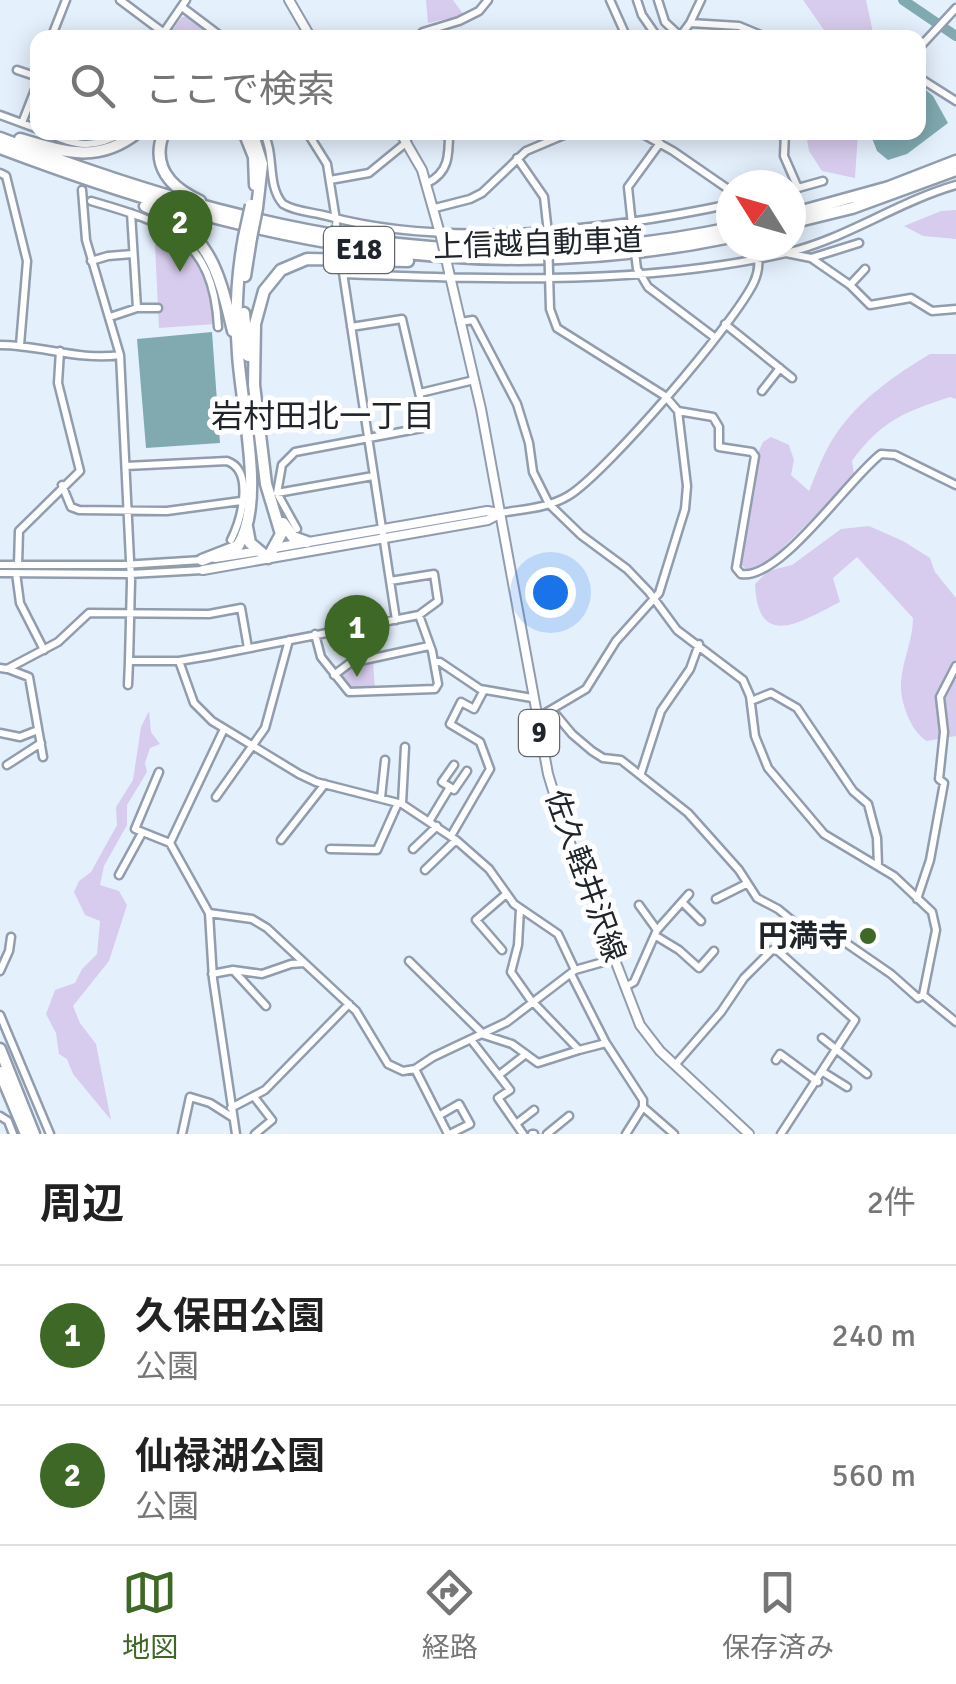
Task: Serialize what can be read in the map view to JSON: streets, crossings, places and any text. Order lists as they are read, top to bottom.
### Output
{
  "streets": {
    "highway": ["上信越自動車道", "E18"],
    "main road": ["9", "佐久軽井沢線"]
  },
  "districts": ["岩村田北一丁目"],
  "places": ["円満寺"],
  "north": "top left",
  "page": {
    "search": "ここで検索",
    "pins": ["2", "1"],
    "heading": ["周辺", "2件"],
    "list": [
      {
        "mark": "1",
        "name": "久保田公園",
        "note": "公園",
        "value": "240 m"
      },
      {
        "mark": "2",
        "name": "仙禄湖公園",
        "note": "公園",
        "value": "560 m"
      }
    ],
    "nav": ["地図", "経路", "保存済み"]
  }
}
